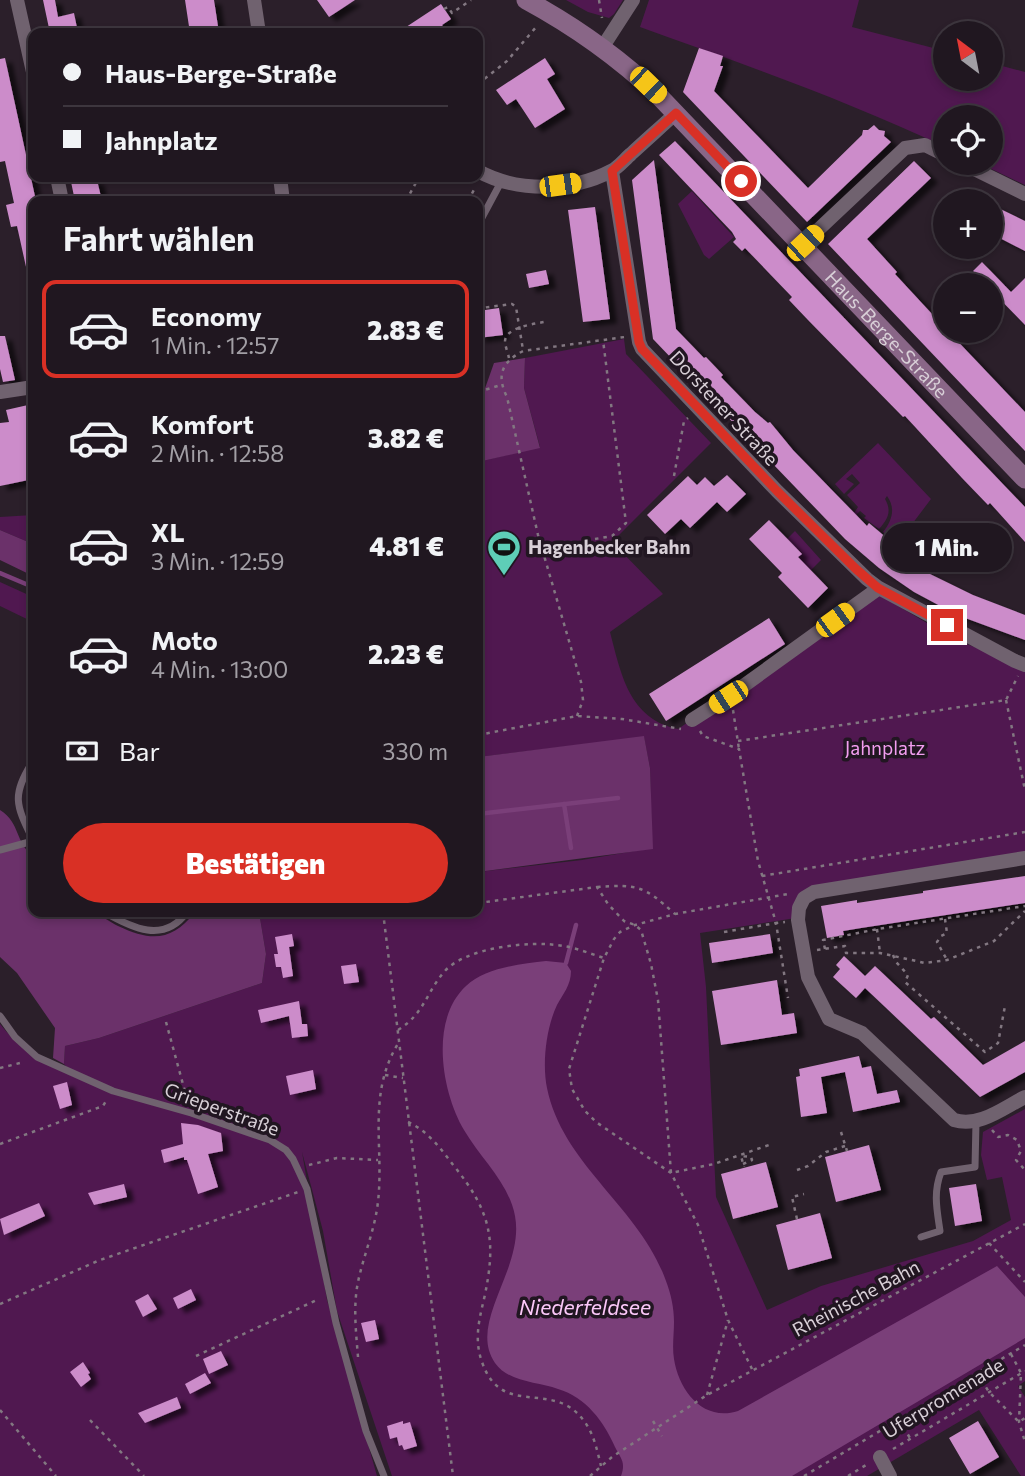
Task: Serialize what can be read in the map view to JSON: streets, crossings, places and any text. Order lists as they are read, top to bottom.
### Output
{
  "streets": {
    "main road": ["Haus-Berge-Straße"],
    "street": ["Dorstener Straße", "Uferpromenade"],
    "lane": ["Grieperstraße"],
    "path": ["Rheinische Bahn"]
  },
  "water": ["Niederfeldsee"],
  "parks": ["Jahnplatz"],
  "places": {
    "sports": ["Hagenbecker Bahn"]
  },
  "north": "top left",
  "page": {
    "map_buttons": ["+", "−"],
    "banner": ["Haus-Berge-Straße", "Jahnplatz"],
    "heading": "Fahrt wählen",
    "list": [
      {
        "name": "Economy",
        "note": "1 Min. · 12:57",
        "value": "2.83 €"
      },
      {
        "name": "Komfort",
        "note": "2 Min. · 12:58",
        "value": "3.82 €"
      },
      {
        "name": "XL",
        "note": "3 Min. · 12:59",
        "value": "4.81 €"
      },
      {
        "name": "Moto",
        "note": "4 Min. · 13:00",
        "value": "2.23 €"
      }
    ],
    "bubble": "1 Min.",
    "pay": ["Bar", "330 m"],
    "buttons": "Bestätigen"
  }
}
